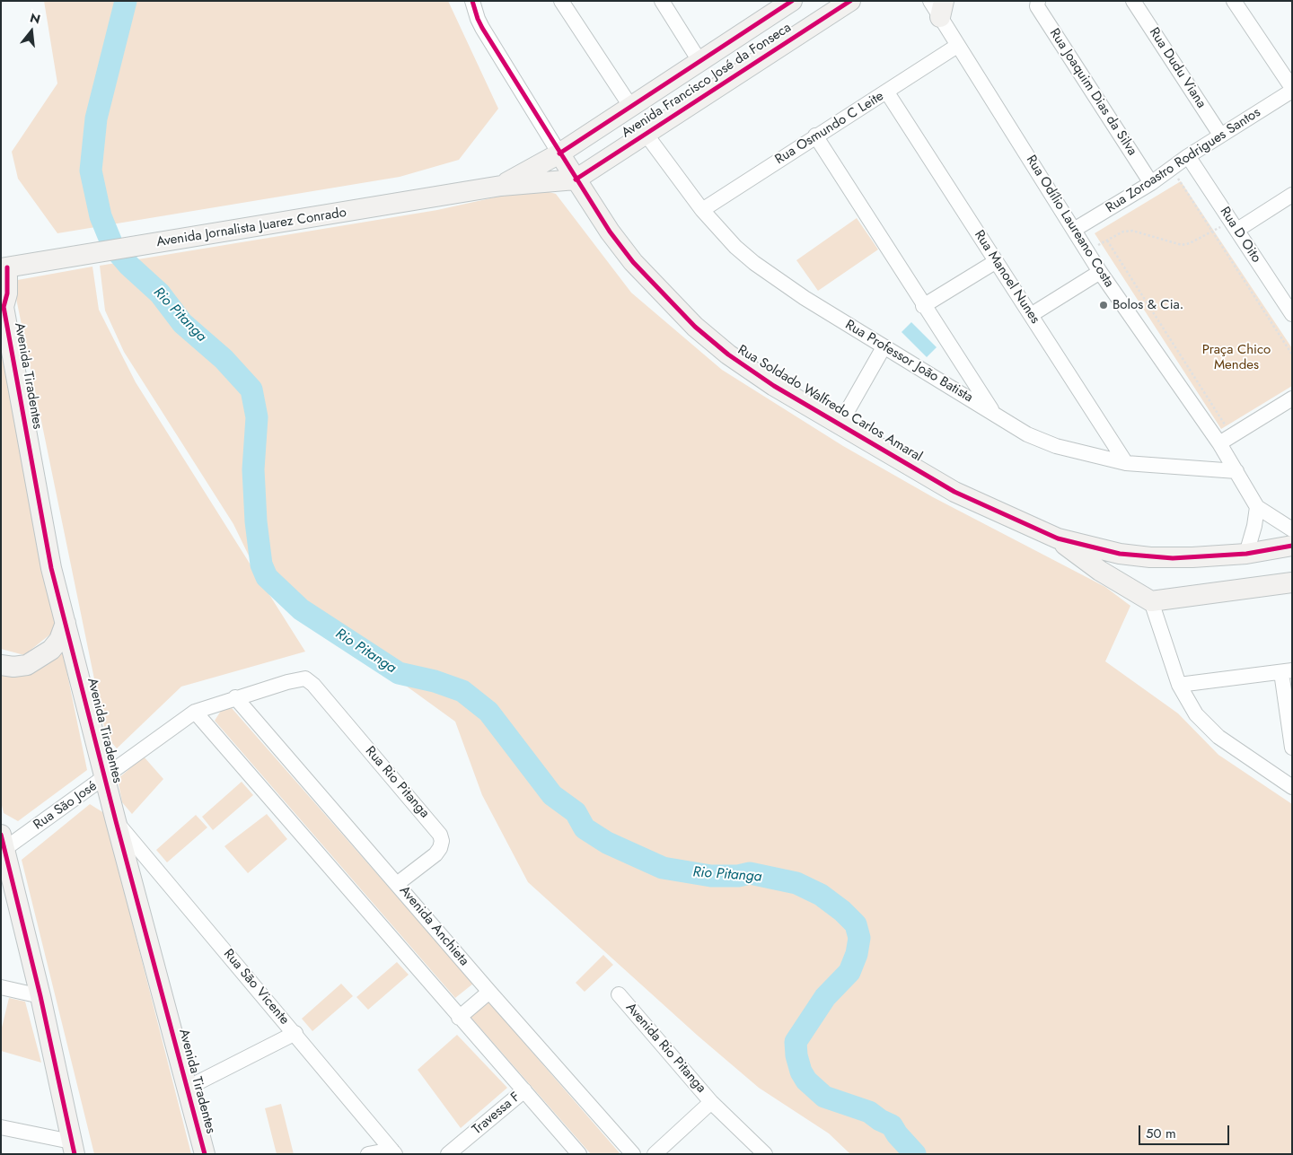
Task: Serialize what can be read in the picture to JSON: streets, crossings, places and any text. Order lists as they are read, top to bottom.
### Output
{
  "streets": {
    "street": [
      "Rua Dudu Viana",
      "Avenida Francisco José da Fonseca",
      "Rua Joaquim Dias da Silva",
      "Rua Osmundo C Leite",
      "Rua Zoroastro Rodrigues Santos",
      "Rua Odílio Laureano Costa",
      "Avenida Jornalista Juarez Conrado",
      "Rua D Oito",
      "Rua Manoel Nunes",
      "Rua Professor João Batista",
      "Avenida Tiradentes",
      "Rua Soldado Walfredo Carlos Amaral",
      "Rua Rio Pitanga",
      "Rua São José",
      "Avenida Anchieta",
      "Rua São Vicente",
      "Avenida Rio Pitanga",
      "Travessa F"
    ]
  },
  "crossings": [
    ["Rua Dudu Viana", "Rua Zoroastro Rodrigues Santos"],
    ["Avenida Francisco José da Fonseca", "Avenida Jornalista Juarez Conrado"],
    ["Avenida Francisco José da Fonseca", "Rua Professor João Batista"],
    ["Avenida Francisco José da Fonseca", "Rua Soldado Walfredo Carlos Amaral"],
    ["Rua Joaquim Dias da Silva", "Rua Zoroastro Rodrigues Santos"],
    ["Rua Osmundo C Leite", "Rua Odílio Laureano Costa"],
    ["Rua Osmundo C Leite", "Rua Manoel Nunes"],
    ["Rua Osmundo C Leite", "Rua Professor João Batista"],
    ["Rua Zoroastro Rodrigues Santos", "Rua Odílio Laureano Costa"],
    ["Rua Zoroastro Rodrigues Santos", "Rua D Oito"],
    ["Rua Odílio Laureano Costa", "Rua Professor João Batista"],
    ["Avenida Jornalista Juarez Conrado", "Avenida Tiradentes"],
    ["Avenida Jornalista Juarez Conrado", "Rua Soldado Walfredo Carlos Amaral"],
    ["Rua Manoel Nunes", "Rua Professor João Batista"],
    ["Avenida Tiradentes", "Rua São José"],
    ["Avenida Tiradentes", "Rua São Vicente"],
    ["Rua Rio Pitanga", "Rua São José"],
    ["Rua Rio Pitanga", "Avenida Anchieta"],
    ["Rua São José", "Avenida Anchieta"]
  ],
  "water": ["Rio Pitanga"],
  "parks": ["Praça Chico Mendes"],
  "places": ["Bolos & Cia."],
  "scale_bar": "50 m",
  "north": "top"
}
